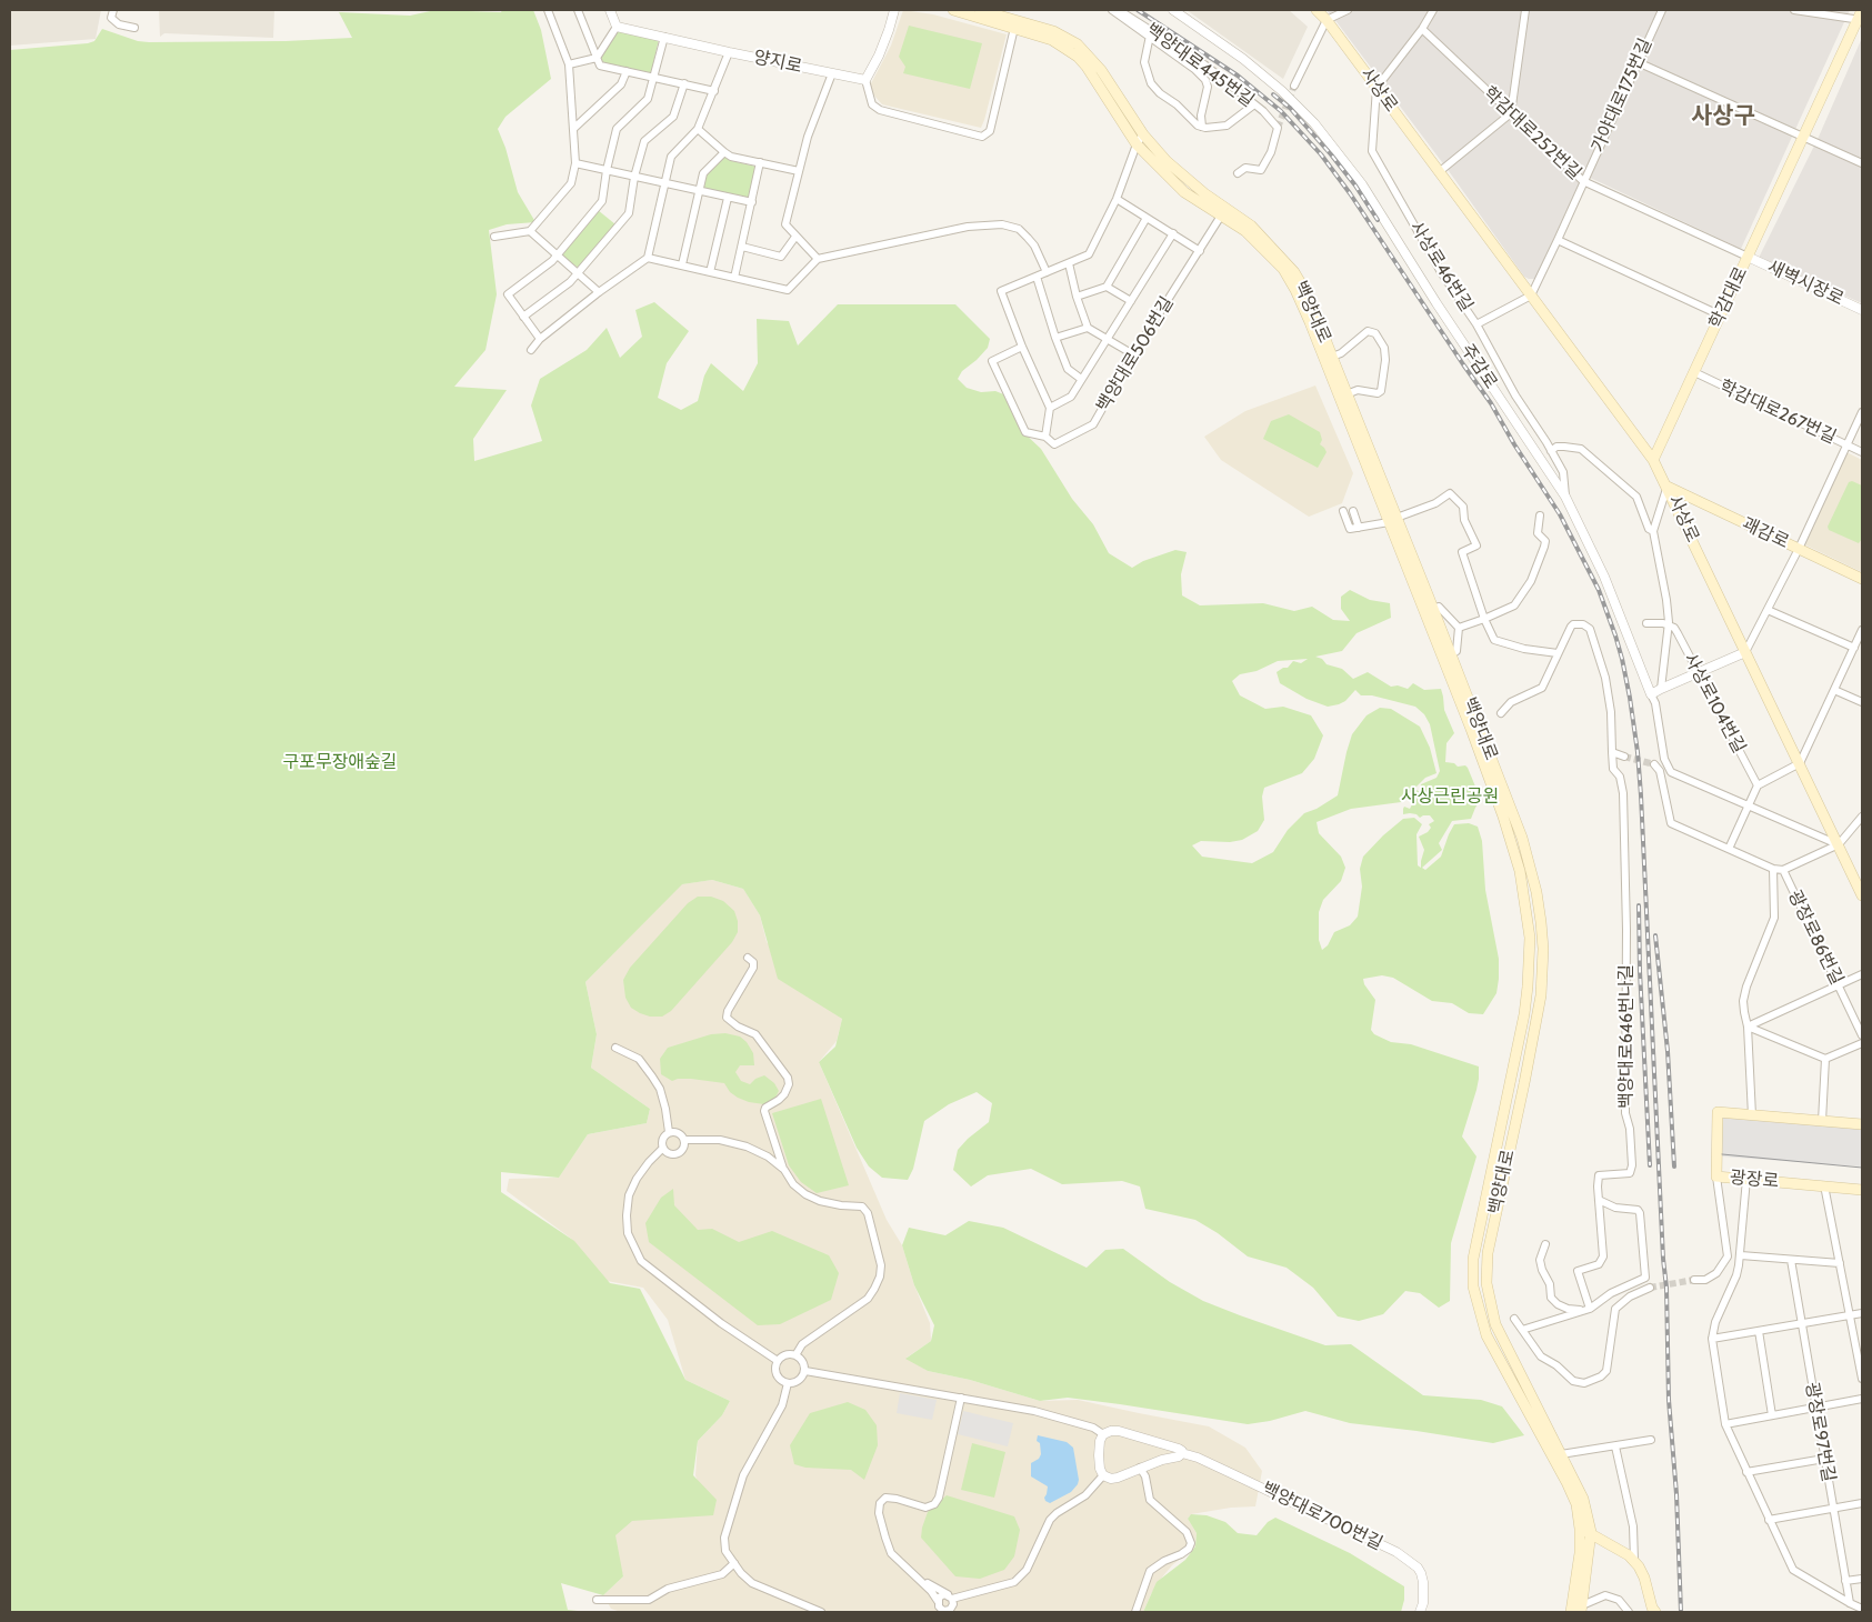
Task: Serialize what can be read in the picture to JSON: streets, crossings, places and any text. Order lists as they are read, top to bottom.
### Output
{
  "streets": {
    "main road": [
      "사상로",
      "학감대로",
      "백양대로",
      "괘감로",
      "광장로"
    ],
    "street": [
      "양지로",
      "백양대로445번길",
      "가야대로175번길",
      "학감대로252번길",
      "사상로46번길",
      "새벽시장로",
      "백양대로506번길",
      "주감로",
      "학감대로267번길",
      "사상로104번길",
      "광장로86번길",
      "백양대로646번나길",
      "광장로97번길",
      "백양대로700번길"
    ]
  },
  "crossings": [
    ["사상로", "가야대로175번길"],
    ["사상로", "사상로46번길"],
    ["사상로", "학감대로"],
    ["사상로", "괘감로"],
    ["사상로", "사상로104번길"],
    ["가야대로175번길", "학감대로252번길"],
    ["학감대로252번길", "새벽시장로"],
    ["학감대로252번길", "학감대로"],
    ["사상로46번길", "주감로"],
    ["새벽시장로", "학감대로"],
    ["학감대로", "학감대로267번길"],
    ["백양대로", "백양대로506번길"],
    ["괘감로", "사상로104번길"]
  ],
  "districts": ["사상구"],
  "parks": ["구포무장애숲길", "사상근린공원"]
}
